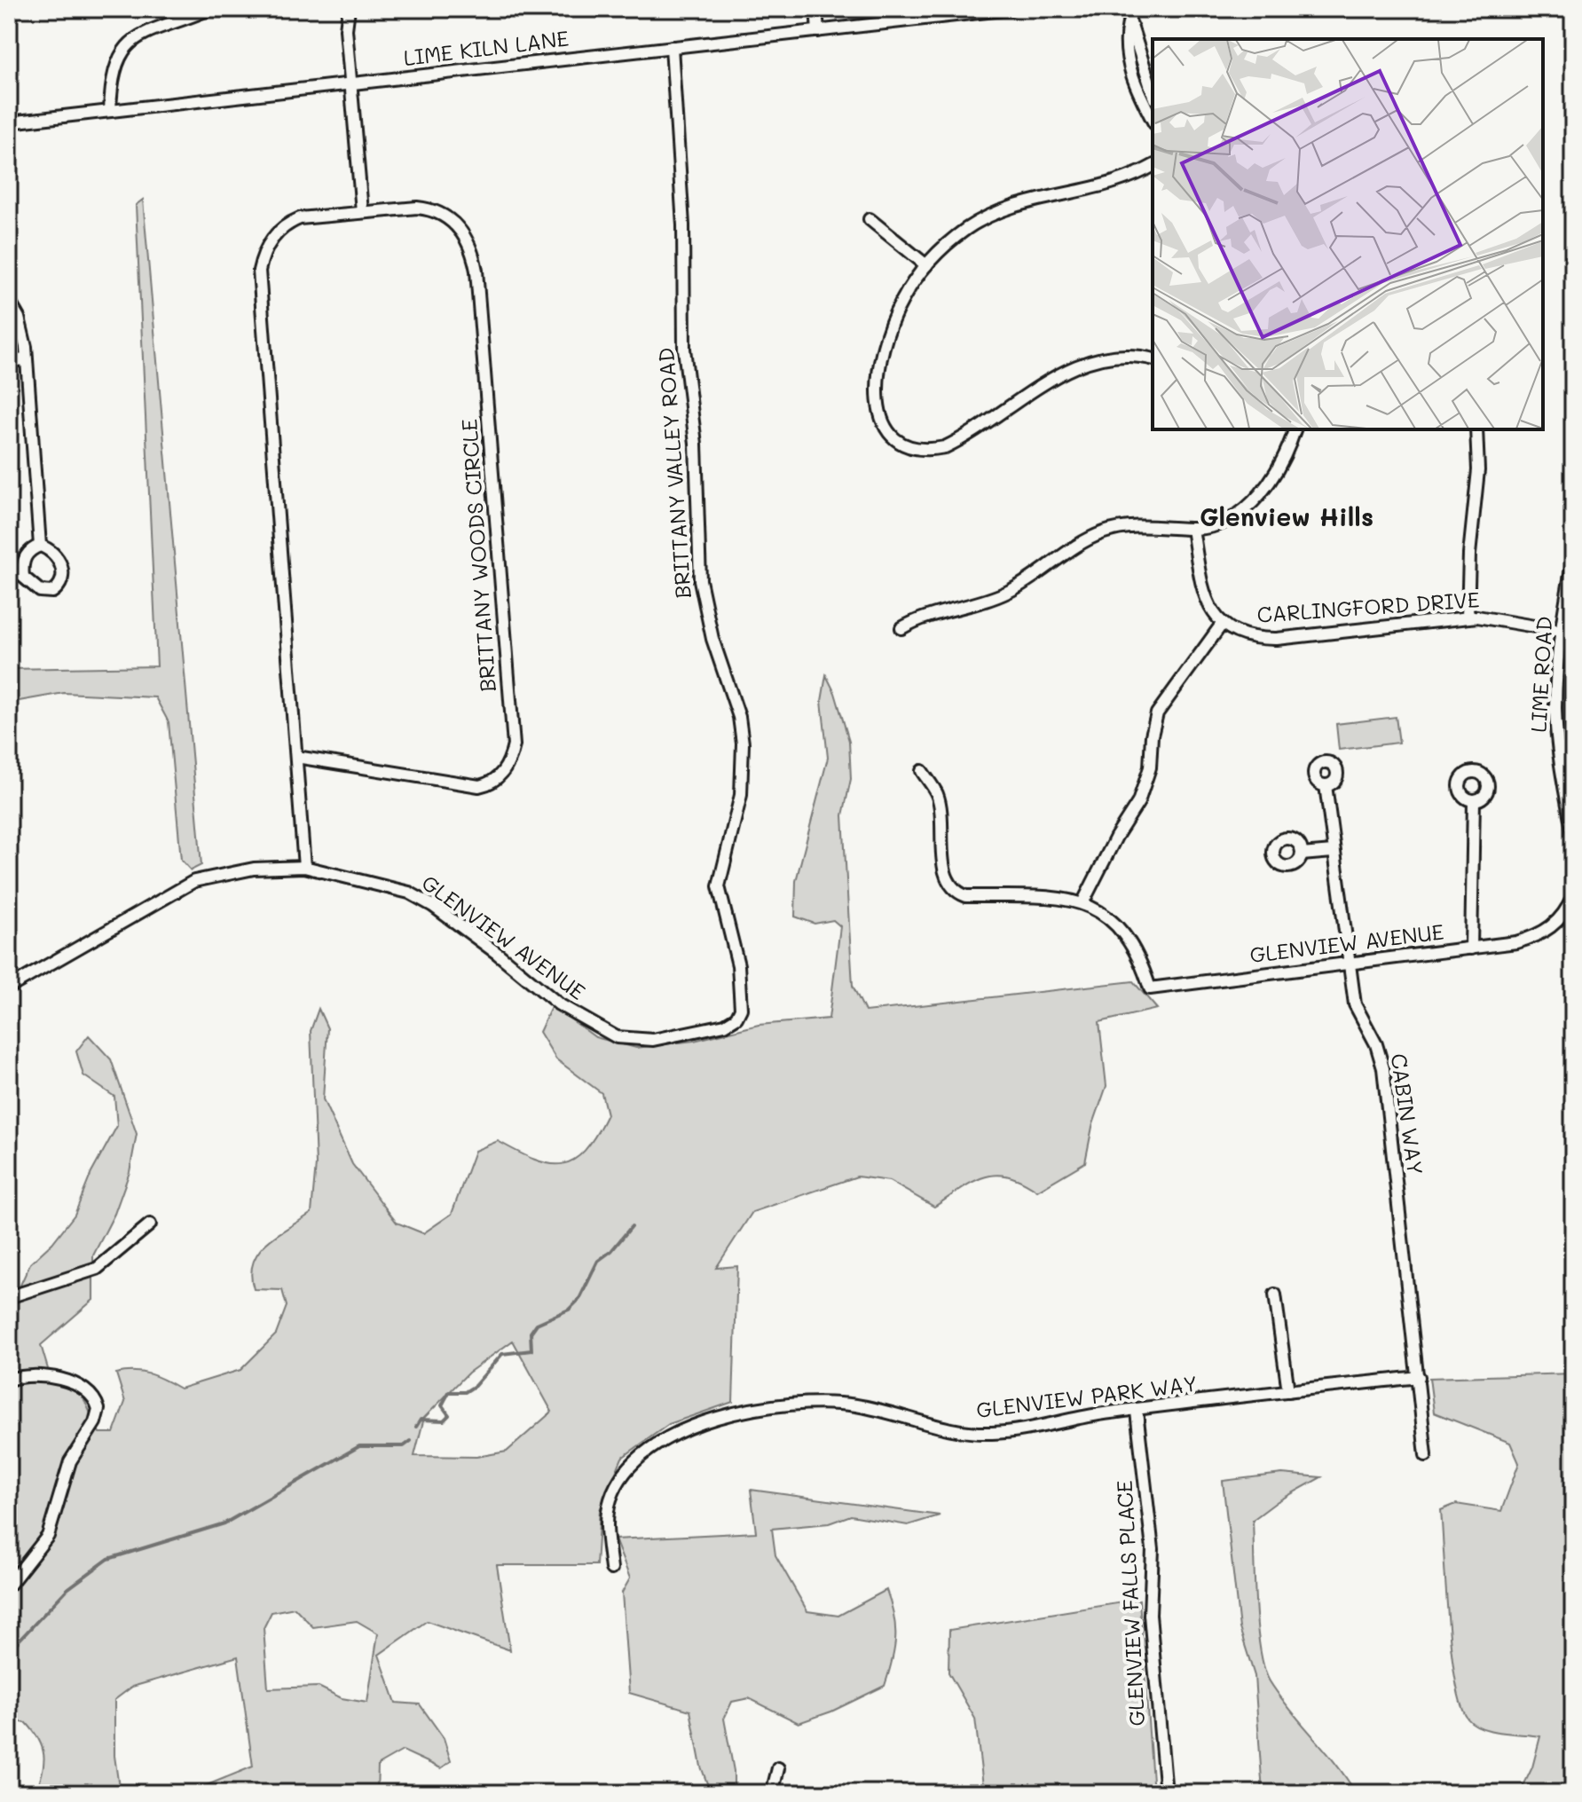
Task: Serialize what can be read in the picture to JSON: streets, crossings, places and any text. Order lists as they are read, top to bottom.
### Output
{
  "streets": {
    "street": [
      "LIME KILN LANE",
      "BRITTANY VALLEY ROAD",
      "BRITTANY WOODS CIRCLE",
      "CARLINGFORD DRIVE",
      "LIME ROAD",
      "GLENVIEW AVENUE",
      "CABIN WAY",
      "GLENVIEW PARK WAY",
      "GLENVIEW FALLS PLACE"
    ]
  },
  "crossings": [
    ["LIME KILN LANE", "BRITTANY VALLEY ROAD"],
    ["BRITTANY VALLEY ROAD", "GLENVIEW AVENUE"],
    ["BRITTANY WOODS CIRCLE", "GLENVIEW AVENUE"],
    ["CARLINGFORD DRIVE", "LIME ROAD"],
    ["GLENVIEW AVENUE", "CABIN WAY"],
    ["CABIN WAY", "GLENVIEW PARK WAY"],
    ["GLENVIEW PARK WAY", "GLENVIEW FALLS PLACE"]
  ],
  "districts": ["Glenview Hills"]
}
